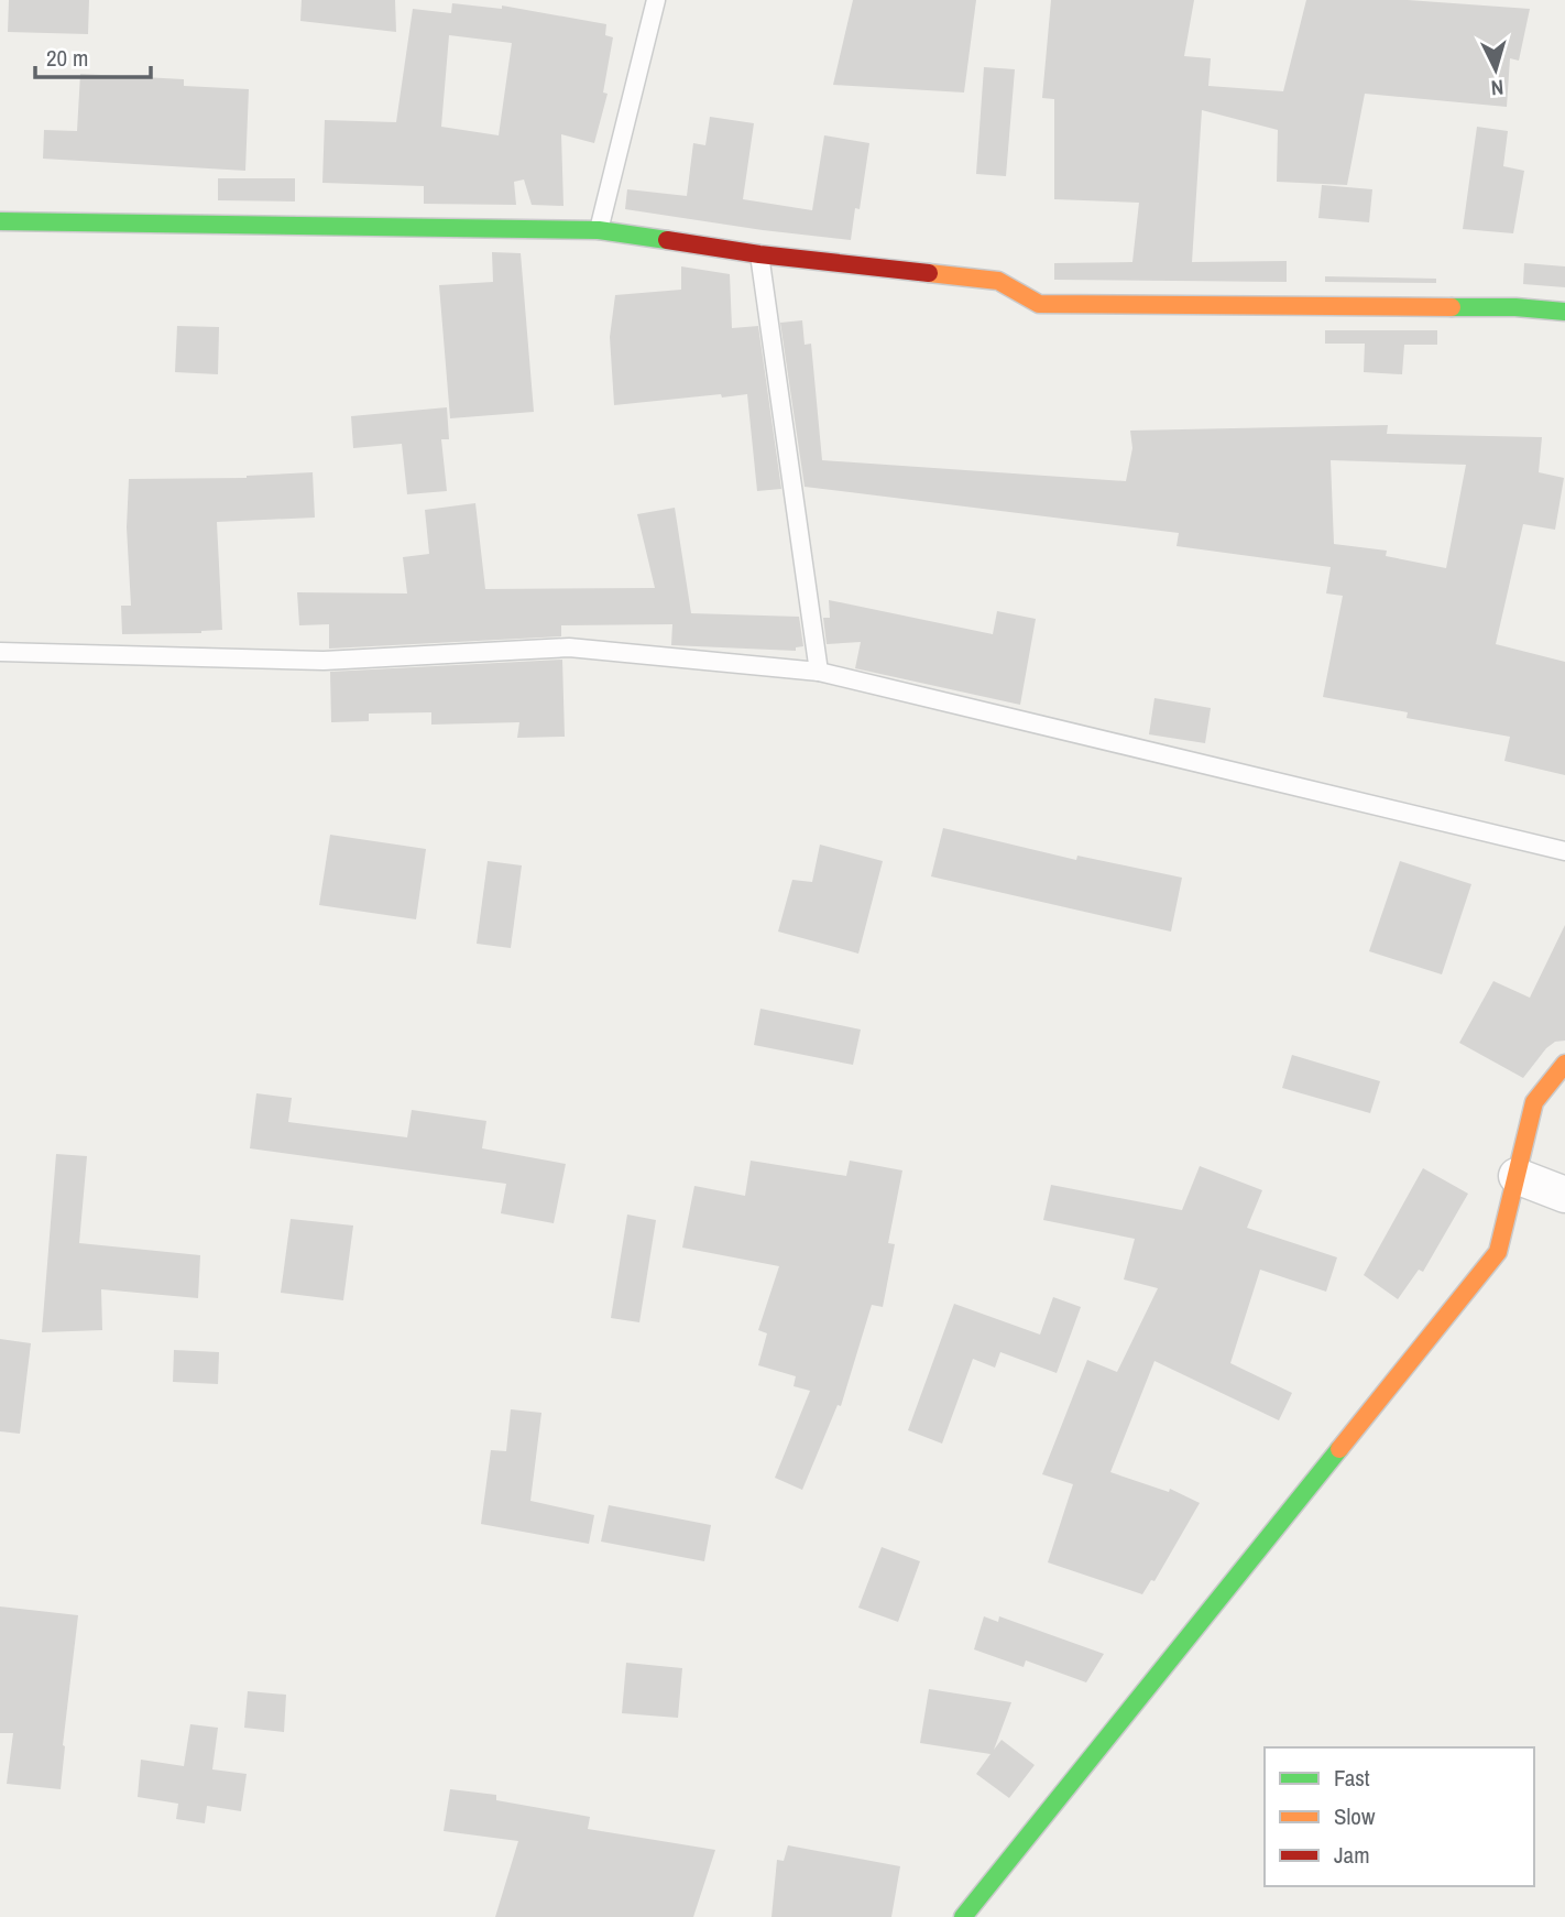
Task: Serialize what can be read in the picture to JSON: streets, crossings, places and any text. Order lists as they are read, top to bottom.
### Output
{
  "legend": ["Fast", "Slow", "Jam"],
  "scale_bar": "20 m",
  "north": "bottom"
}
